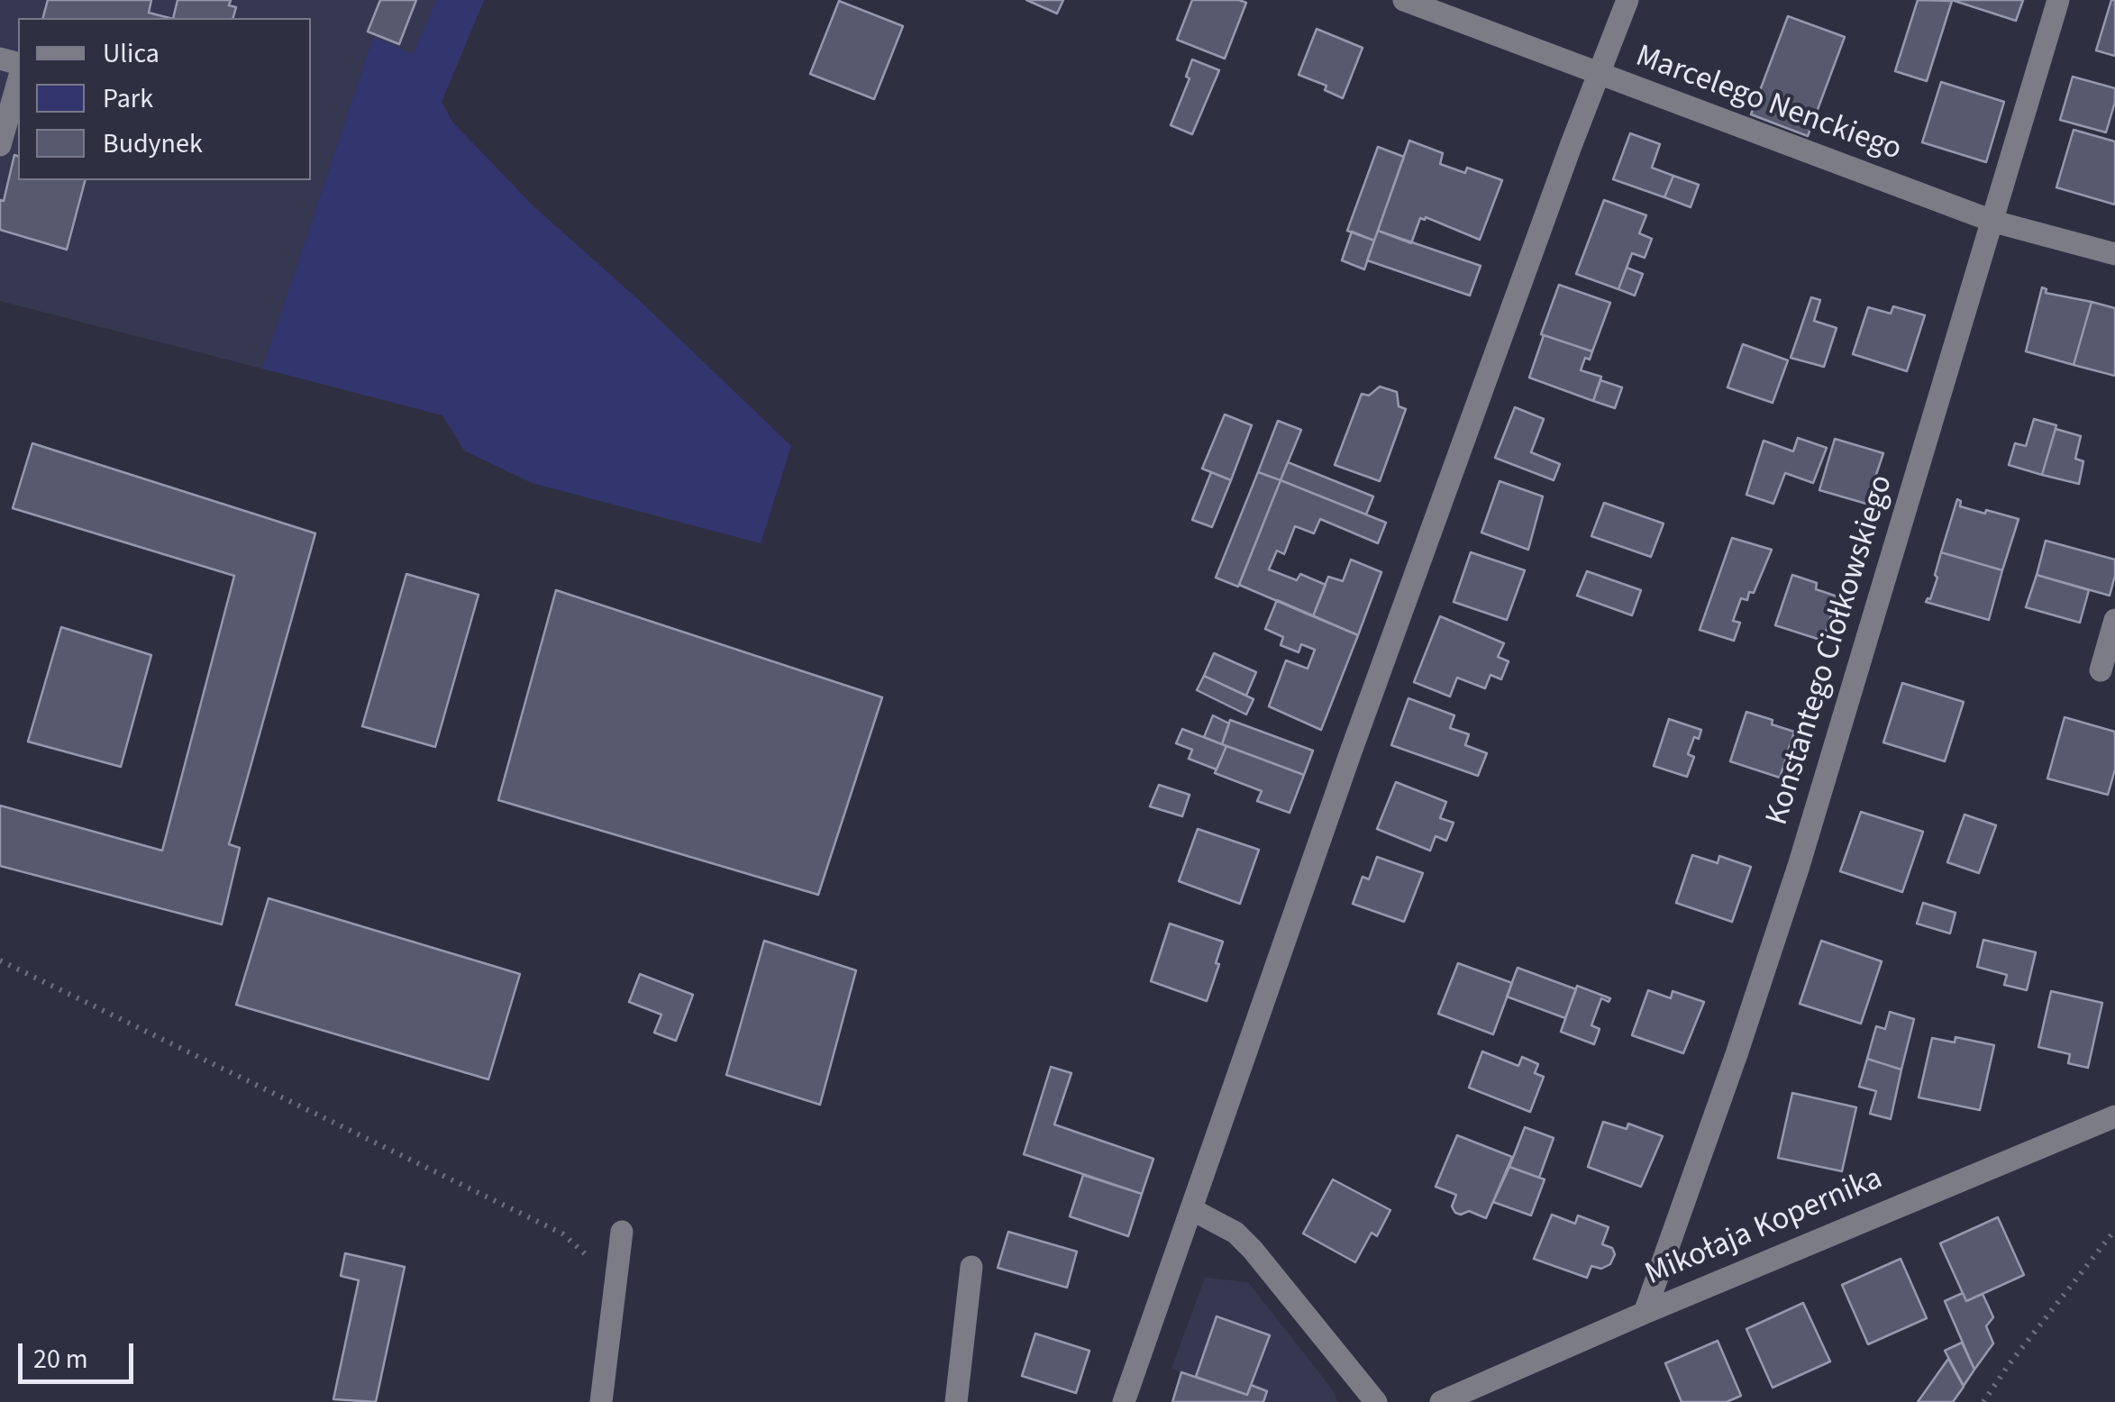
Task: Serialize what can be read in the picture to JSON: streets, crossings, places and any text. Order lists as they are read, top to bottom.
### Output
{
  "streets": {
    "street": ["Marcelego Nenckiego", "Konstantego Ciołkowskiego", "Mikołaja Kopernika"]
  },
  "crossings": [
    ["Marcelego Nenckiego", "Konstantego Ciołkowskiego"],
    ["Konstantego Ciołkowskiego", "Mikołaja Kopernika"]
  ],
  "legend": ["Ulica", "Park", "Budynek"],
  "scale_bar": "20 m"
}
